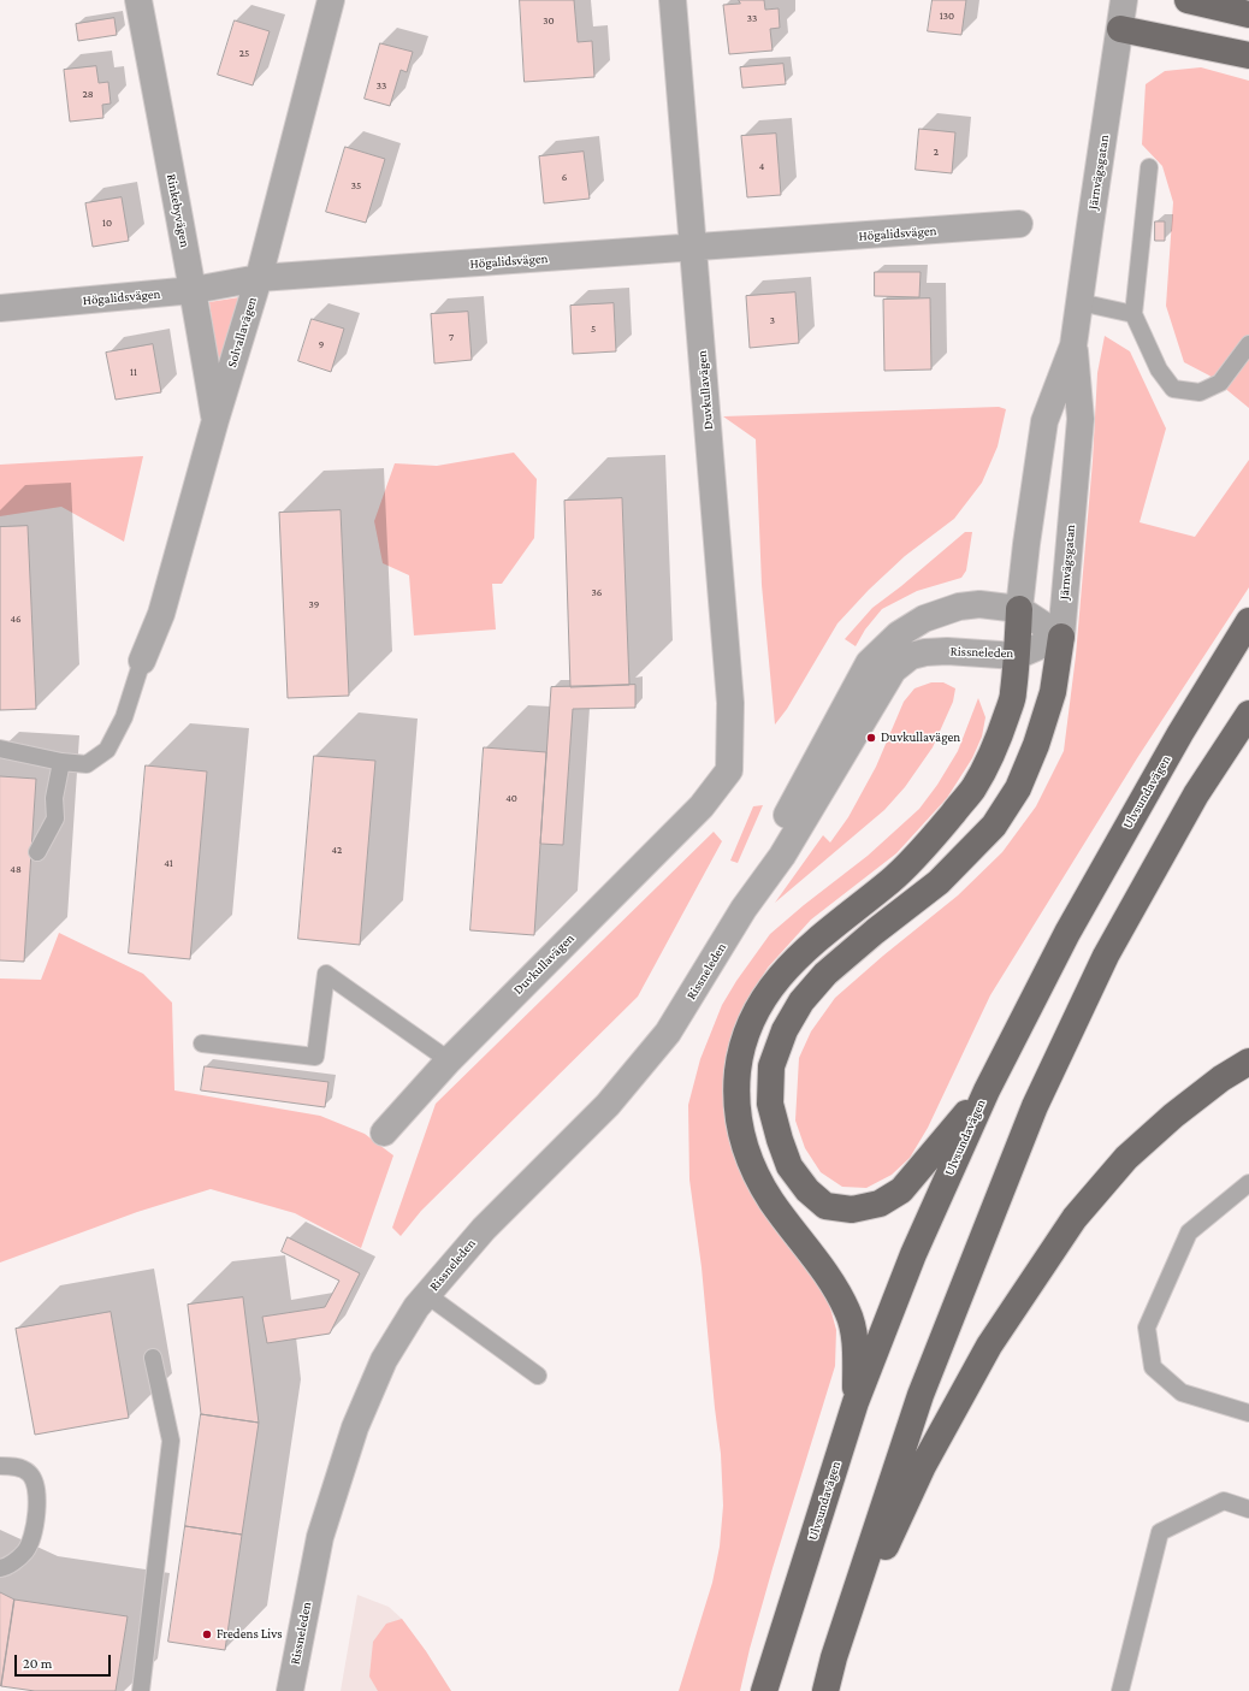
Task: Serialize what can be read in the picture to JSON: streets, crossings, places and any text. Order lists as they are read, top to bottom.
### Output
{
  "streets": {
    "main road": ["Ulvsundavägen"],
    "street": [
      "Järnvägsgatan",
      "Rinkebyvägen",
      "Högalidsvägen",
      "Solvallavägen",
      "Duvkullavägen",
      "Rissneleden"
    ]
  },
  "crossings": [
    ["Järnvägsgatan", "Rissneleden"],
    ["Rinkebyvägen", "Högalidsvägen"],
    ["Rinkebyvägen", "Solvallavägen"],
    ["Högalidsvägen", "Solvallavägen"],
    ["Högalidsvägen", "Duvkullavägen"]
  ],
  "places": ["Duvkullavägen", "Fredens Livs"],
  "house_numbers": [
    "130",
    "33",
    "30",
    "25",
    "33",
    "28",
    "2",
    "4",
    "6",
    "35",
    "10",
    "3",
    "5",
    "7",
    "9",
    "11",
    "36",
    "39",
    "46",
    "40",
    "42",
    "41",
    "48"
  ],
  "scale_bar": "20 m"
}
